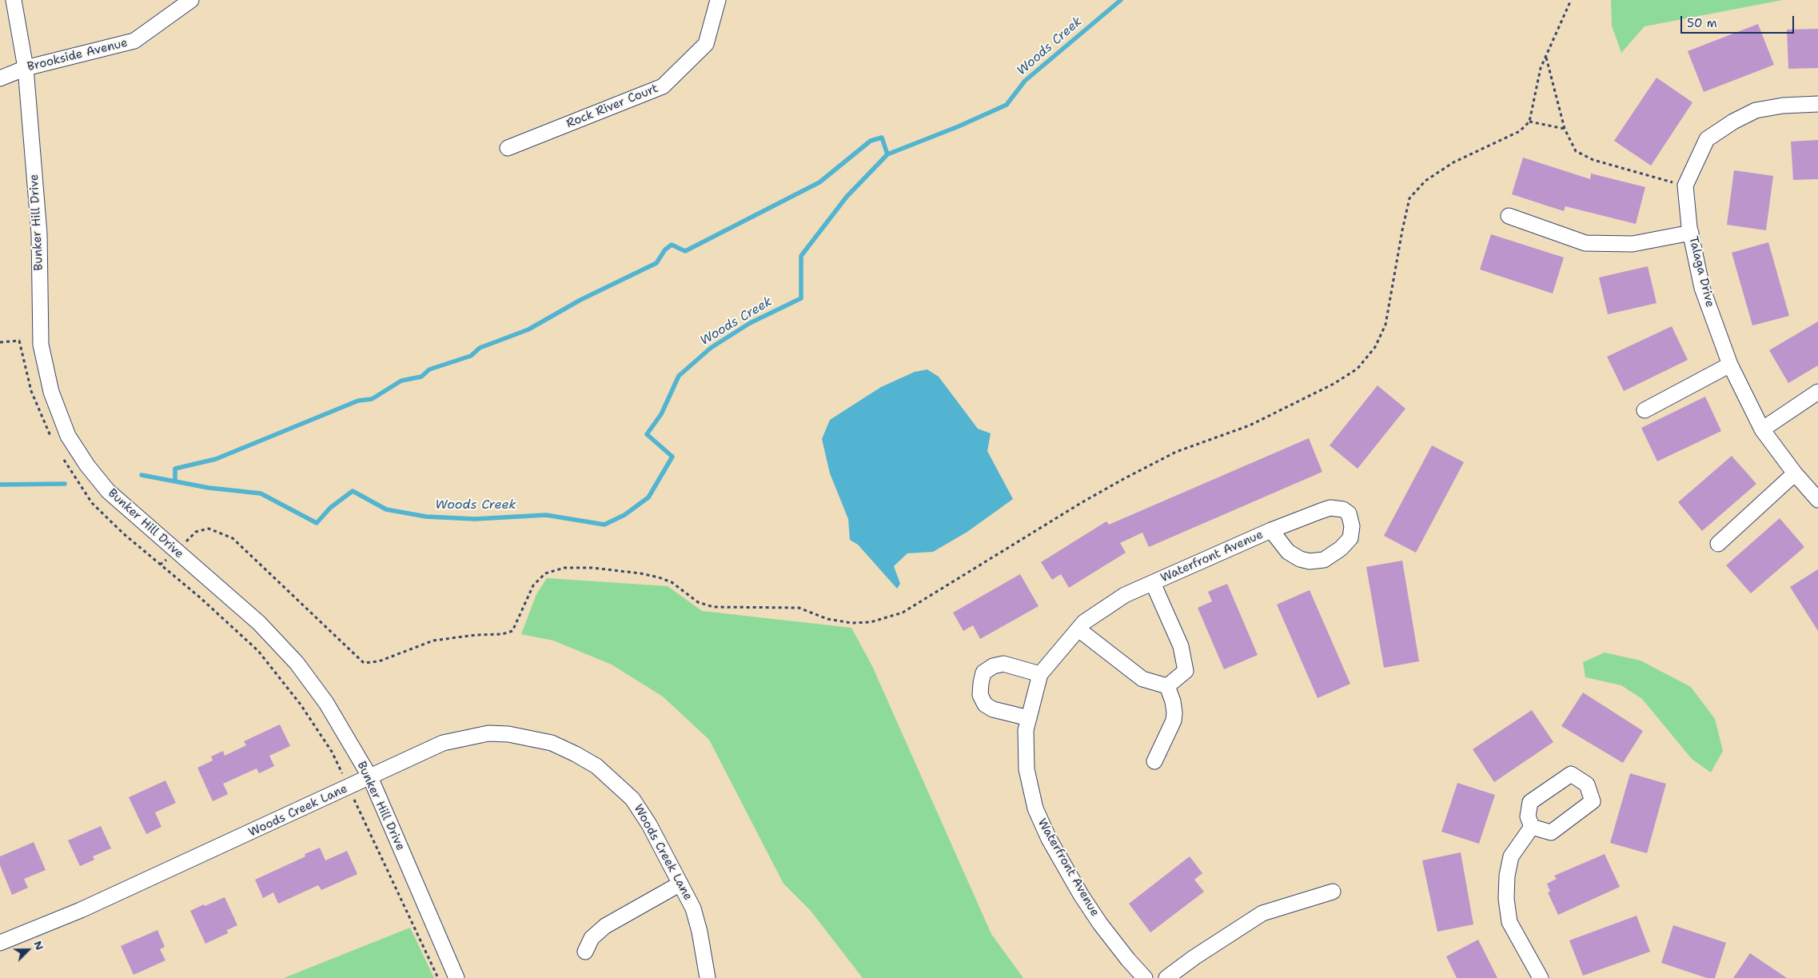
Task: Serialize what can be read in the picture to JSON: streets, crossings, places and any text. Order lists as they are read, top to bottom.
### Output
{
  "streets": {
    "street": [
      "Brookside Avenue",
      "Rock River Court",
      "Bunker Hill Drive",
      "Talaga Drive",
      "Waterfront Avenue",
      "Woods Creek Lane"
    ]
  },
  "crossings": [
    ["Brookside Avenue", "Bunker Hill Drive"],
    ["Bunker Hill Drive", "Woods Creek Lane"]
  ],
  "water": ["Woods Creek"],
  "scale_bar": "50 m",
  "north": "top right"
}
